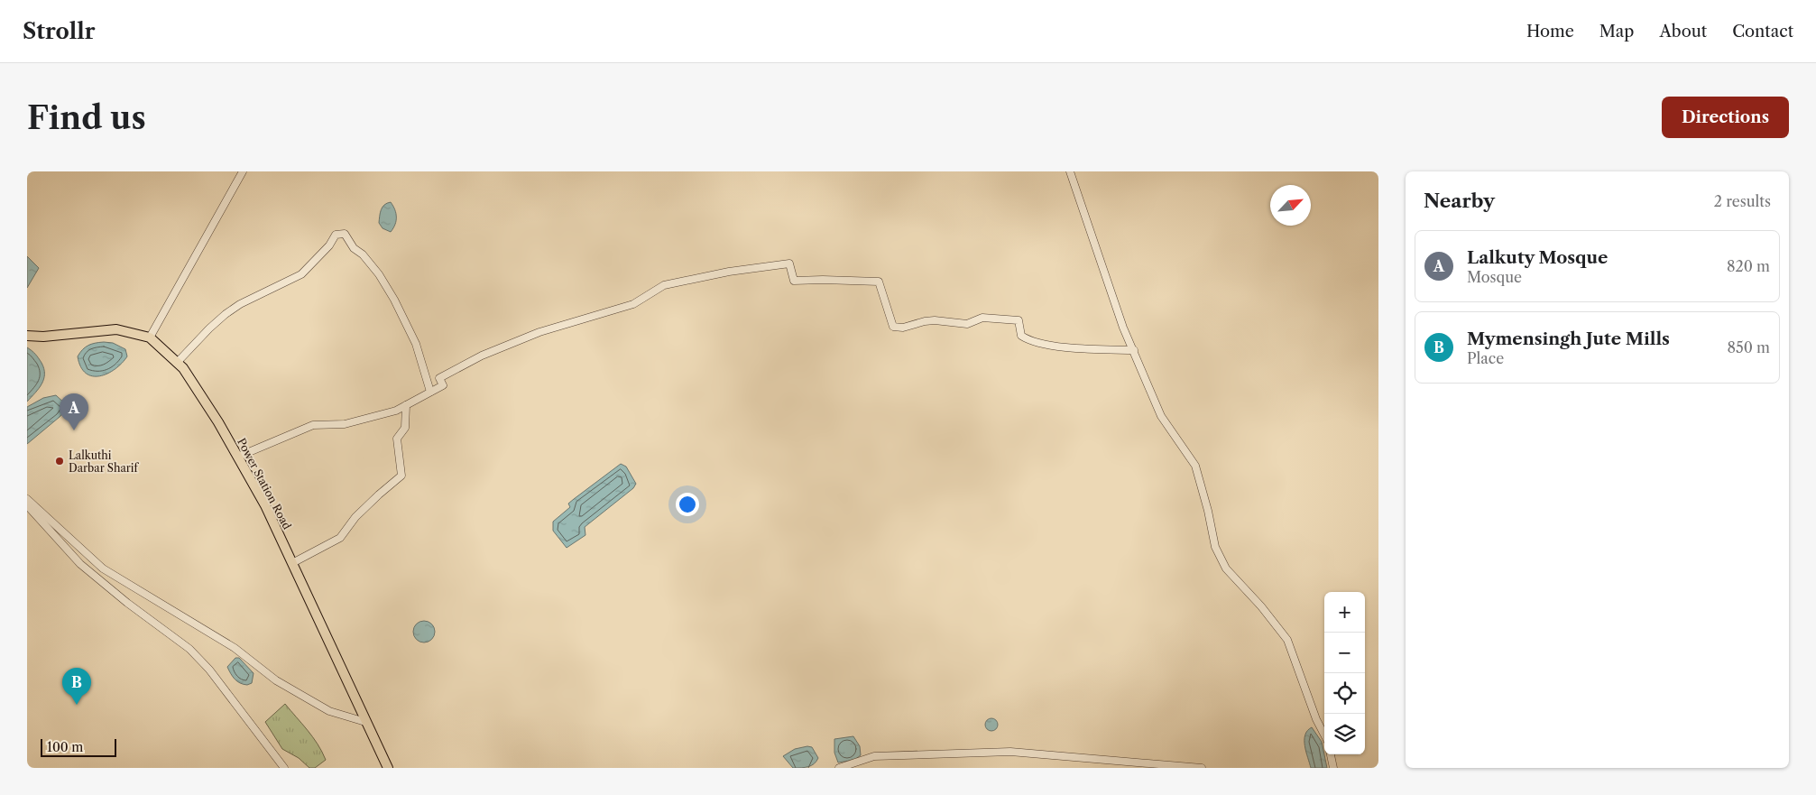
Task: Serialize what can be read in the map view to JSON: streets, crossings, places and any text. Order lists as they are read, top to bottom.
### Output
{
  "streets": {
    "main road": ["Power Station Road"]
  },
  "places": ["Lalkuthi Darbar Sharif"],
  "scale_bar": "100 m",
  "north": "top right",
  "page": {
    "header": "Strollr",
    "nav": [
      "Home",
      "Map",
      "About",
      "Contact"
    ],
    "buttons": "Directions",
    "title": "Find us",
    "heading": ["Nearby", "2 results"],
    "list": [
      {
        "mark": "A",
        "name": "Lalkuty Mosque",
        "note": "Mosque",
        "value": "820 m"
      },
      {
        "mark": "B",
        "name": "Mymensingh Jute Mills",
        "note": "Place",
        "value": "850 m"
      }
    ],
    "pins": ["A", "B"],
    "map_buttons": ["+", "−"],
    "scale": "100 m"
  }
}
